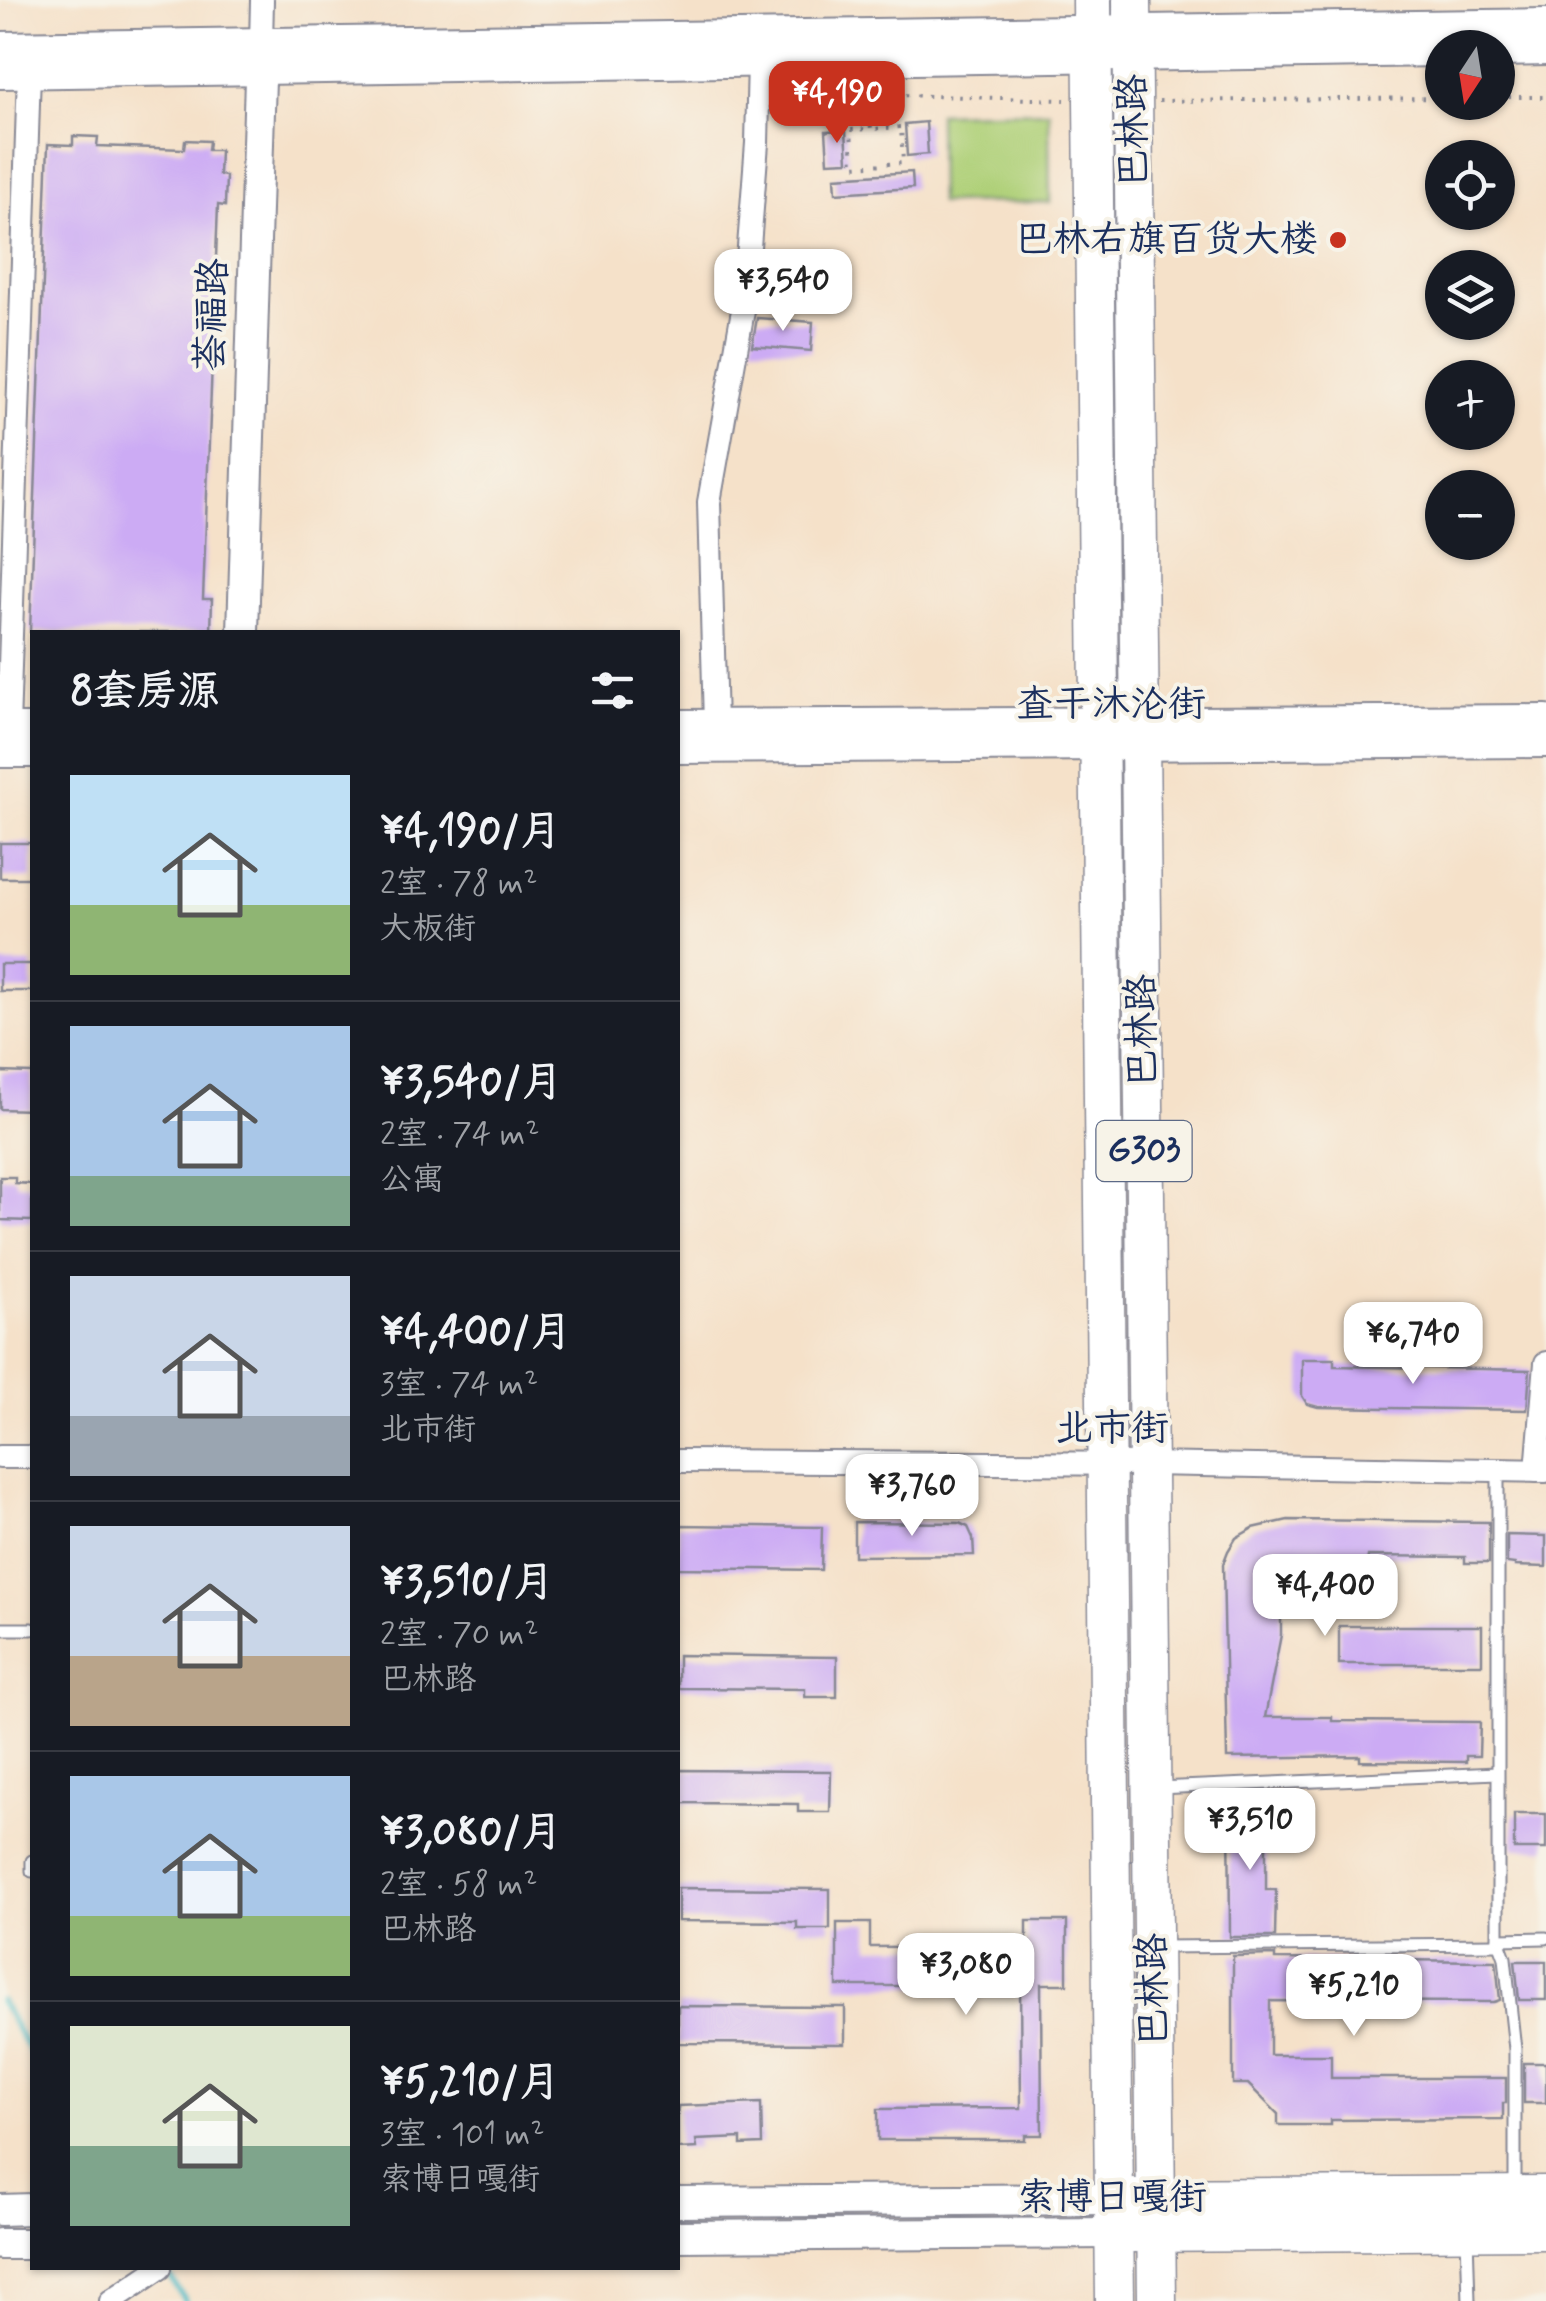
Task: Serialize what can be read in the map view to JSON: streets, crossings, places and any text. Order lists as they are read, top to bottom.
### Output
{
  "streets": {
    "main road": ["巴林路", "G303", "索博日嘎街"],
    "street": ["荟福路", "查干沐沦街", "北市街"]
  },
  "crossings": [
    ["巴林路", "查干沐沦街"],
    ["巴林路", "北市街"],
    ["巴林路", "索博日嘎街"]
  ],
  "places": ["巴林右旗百货大楼"],
  "north": "bottom",
  "page": {
    "map_buttons": ["+", "−"],
    "price": [
      "¥4,190",
      "¥3,540",
      "¥6,740",
      "¥3,760",
      "¥4,400",
      "¥3,510",
      "¥3,080",
      "¥5,210"
    ],
    "heading": "8套房源",
    "list": [
      {
        "name": "¥4,190/月",
        "note": "2室 · 78 m² · 大板街"
      },
      {
        "name": "¥3,540/月",
        "note": "2室 · 74 m² · 公寓"
      },
      {
        "name": "¥4,400/月",
        "note": "3室 · 74 m² · 北市街"
      },
      {
        "name": "¥3,510/月",
        "note": "2室 · 70 m² · 巴林路"
      },
      {
        "name": "¥3,080/月",
        "note": "2室 · 58 m² · 巴林路"
      },
      {
        "name": "¥5,210/月",
        "note": "3室 · 101 m² · 索博日嘎街"
      }
    ]
  }
}
